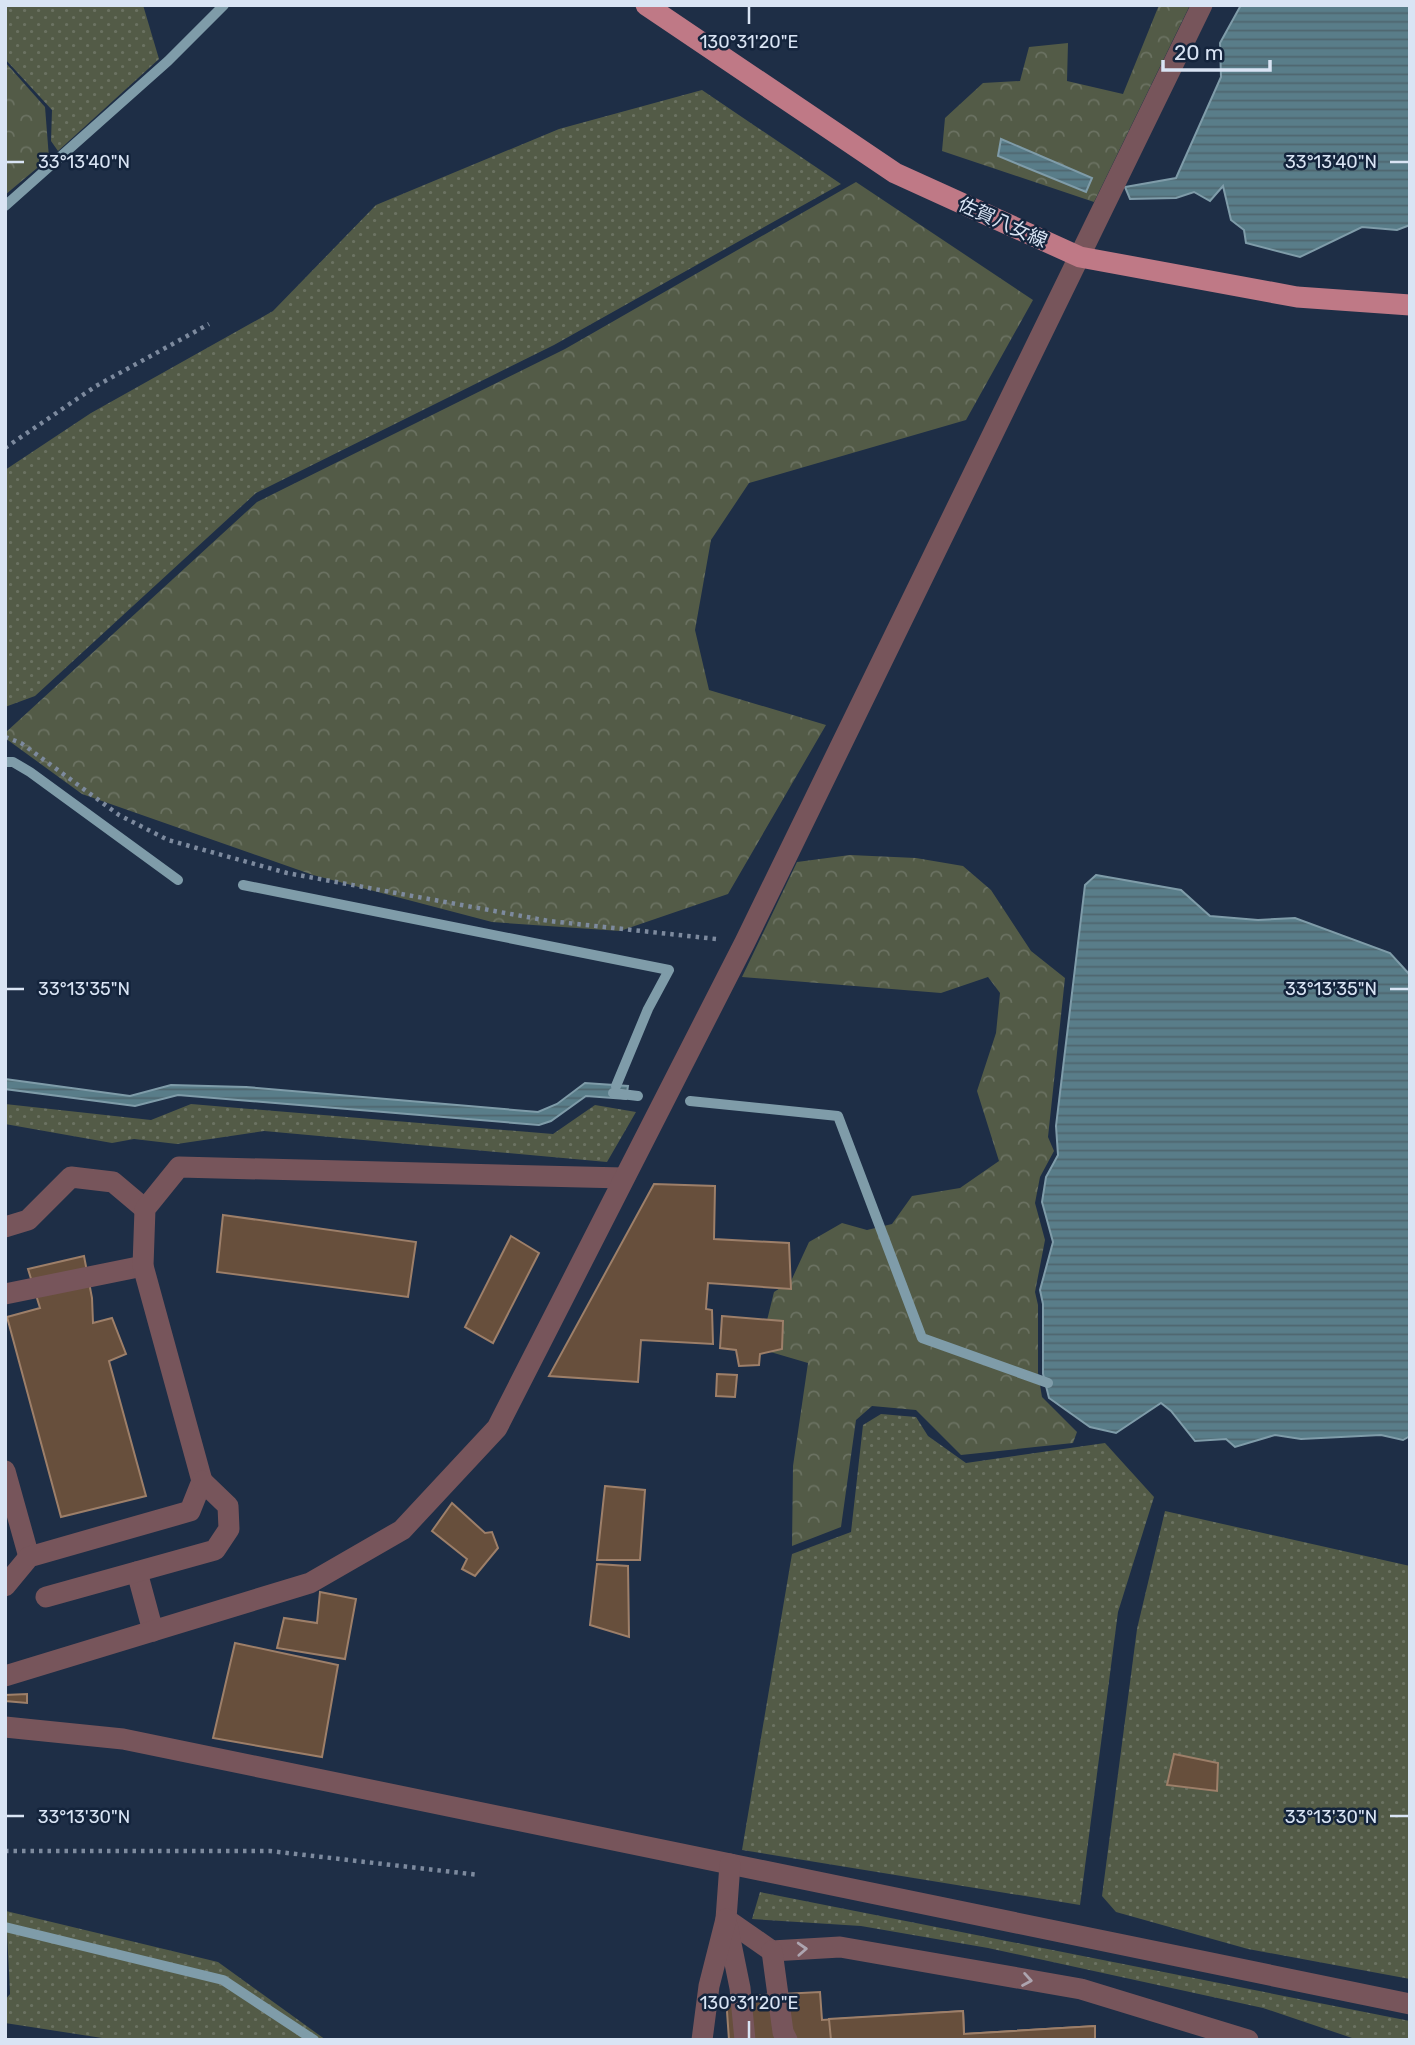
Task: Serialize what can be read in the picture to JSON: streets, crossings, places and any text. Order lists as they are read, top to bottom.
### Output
{
  "streets": {
    "main road": ["佐賀八女線"]
  },
  "scale_bar": "20 m",
  "coordinates": [
    "130°31'20\"E",
    "33°13'40\"N",
    "33°13'35\"N",
    "33°13'30\"N"
  ]
}
